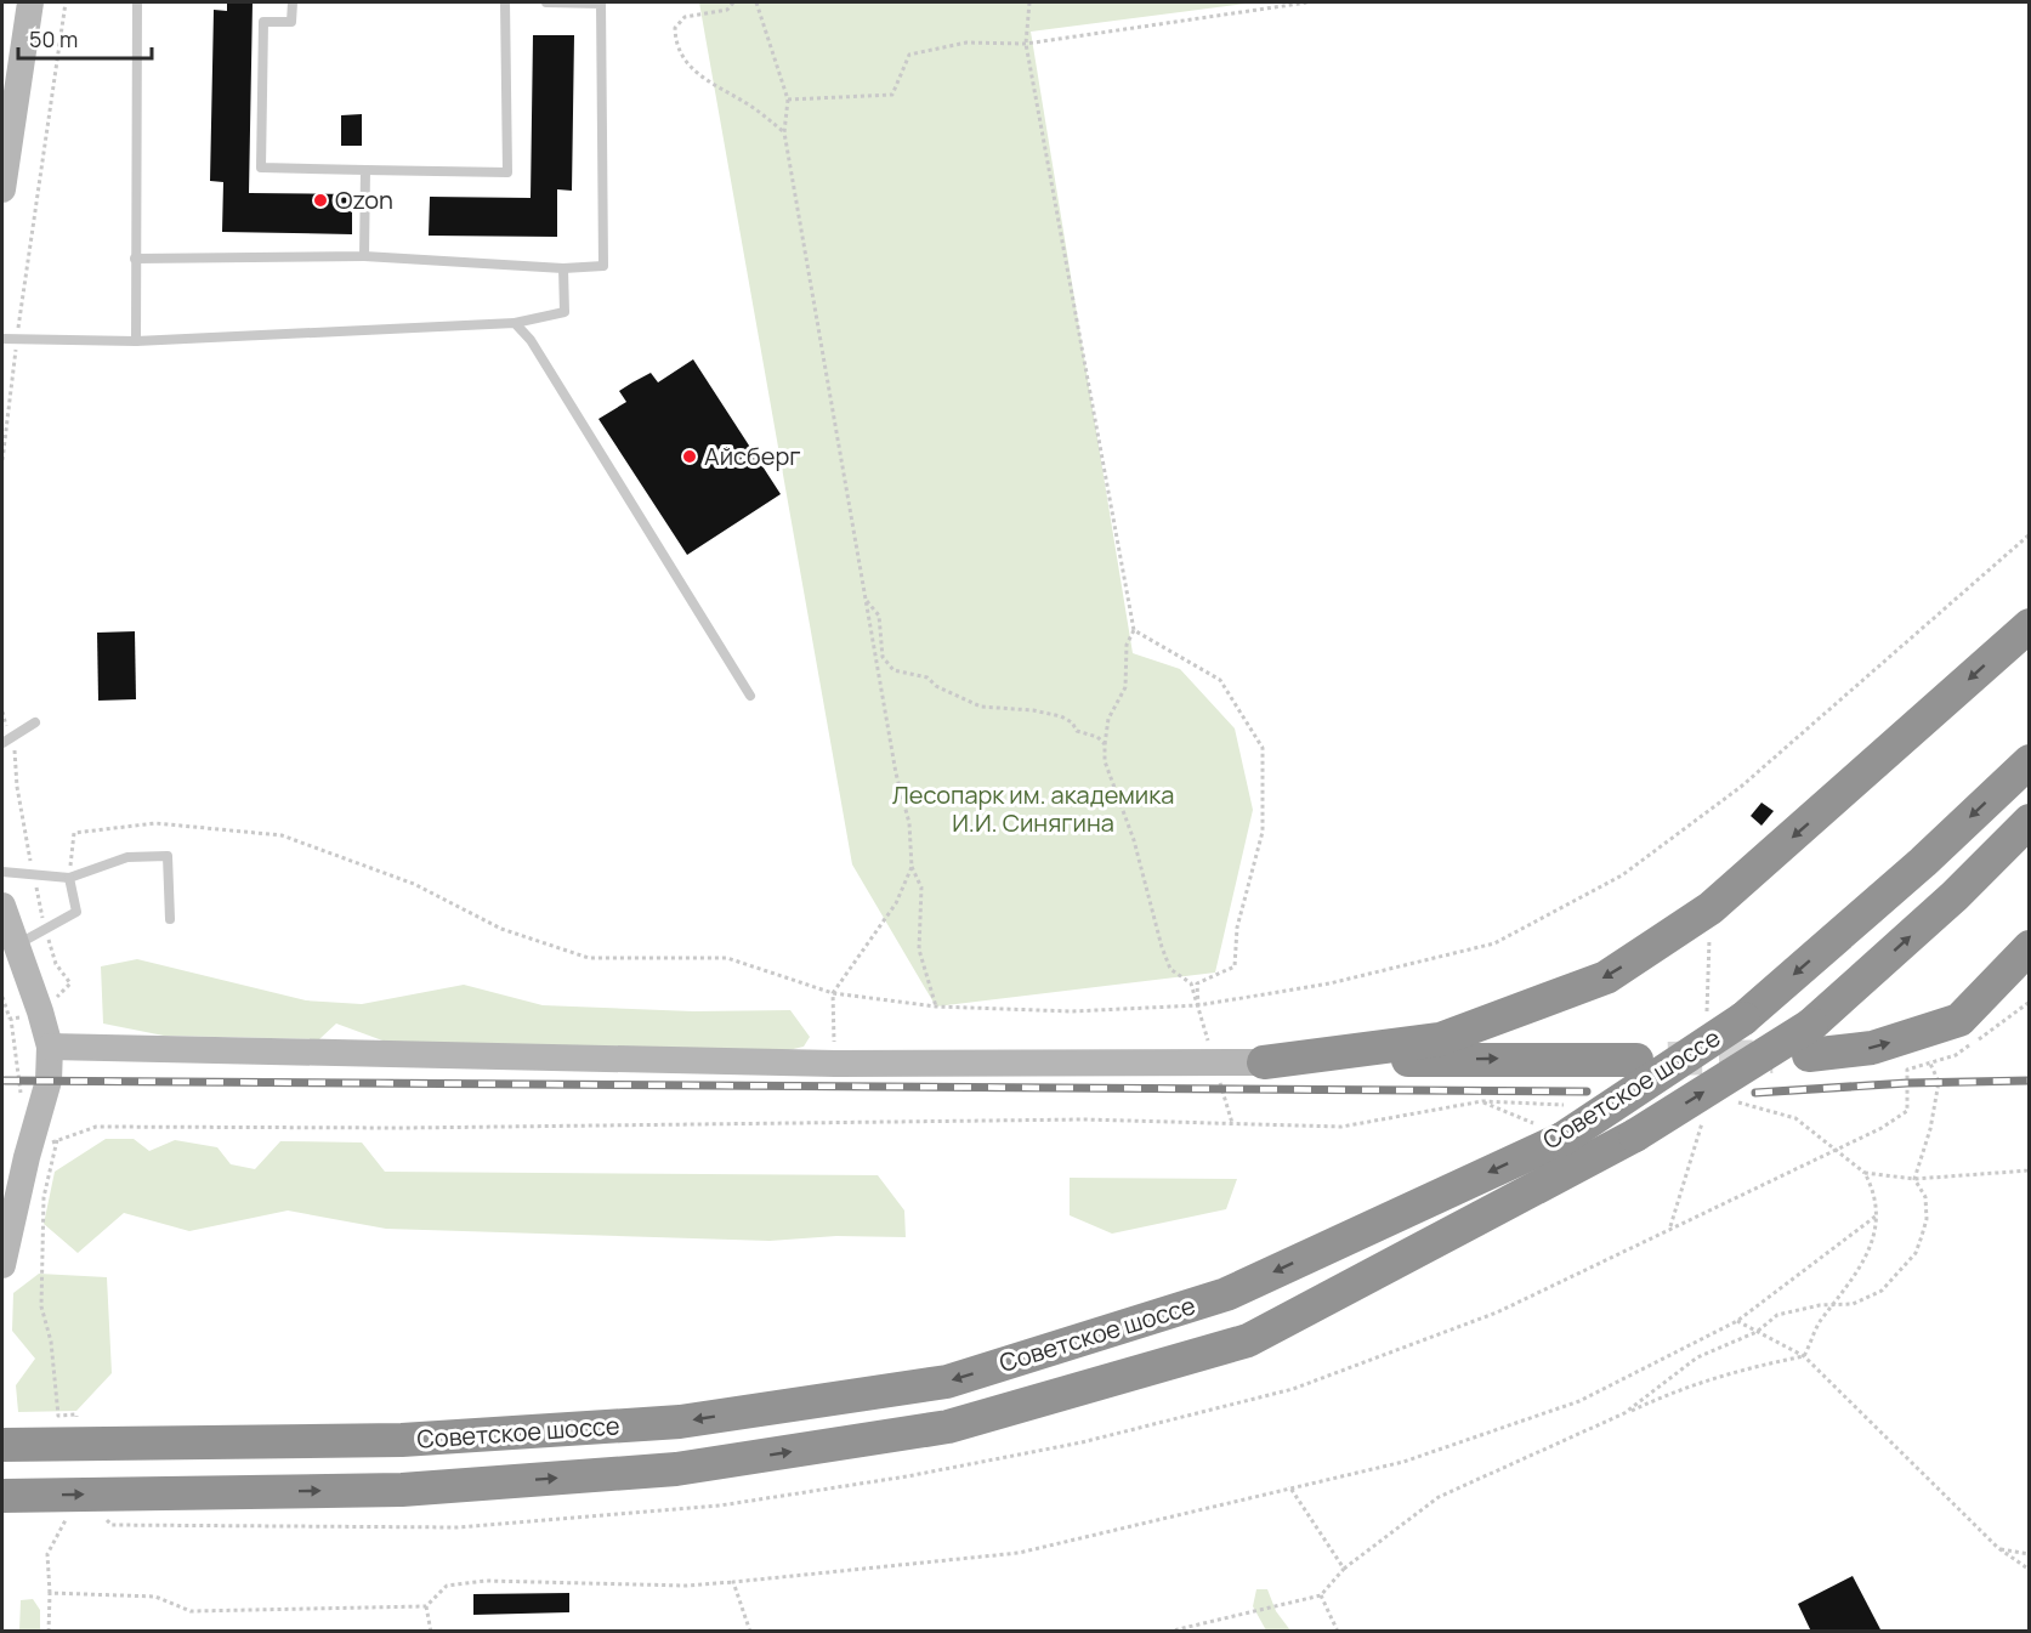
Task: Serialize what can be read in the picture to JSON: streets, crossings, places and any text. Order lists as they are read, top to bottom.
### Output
{
  "streets": {
    "highway": ["Советское шоссе"]
  },
  "parks": ["Лесопарк им. академика И.И. Синягина"],
  "places": ["Ozon", "Айсберг"],
  "scale_bar": "50 m"
}
